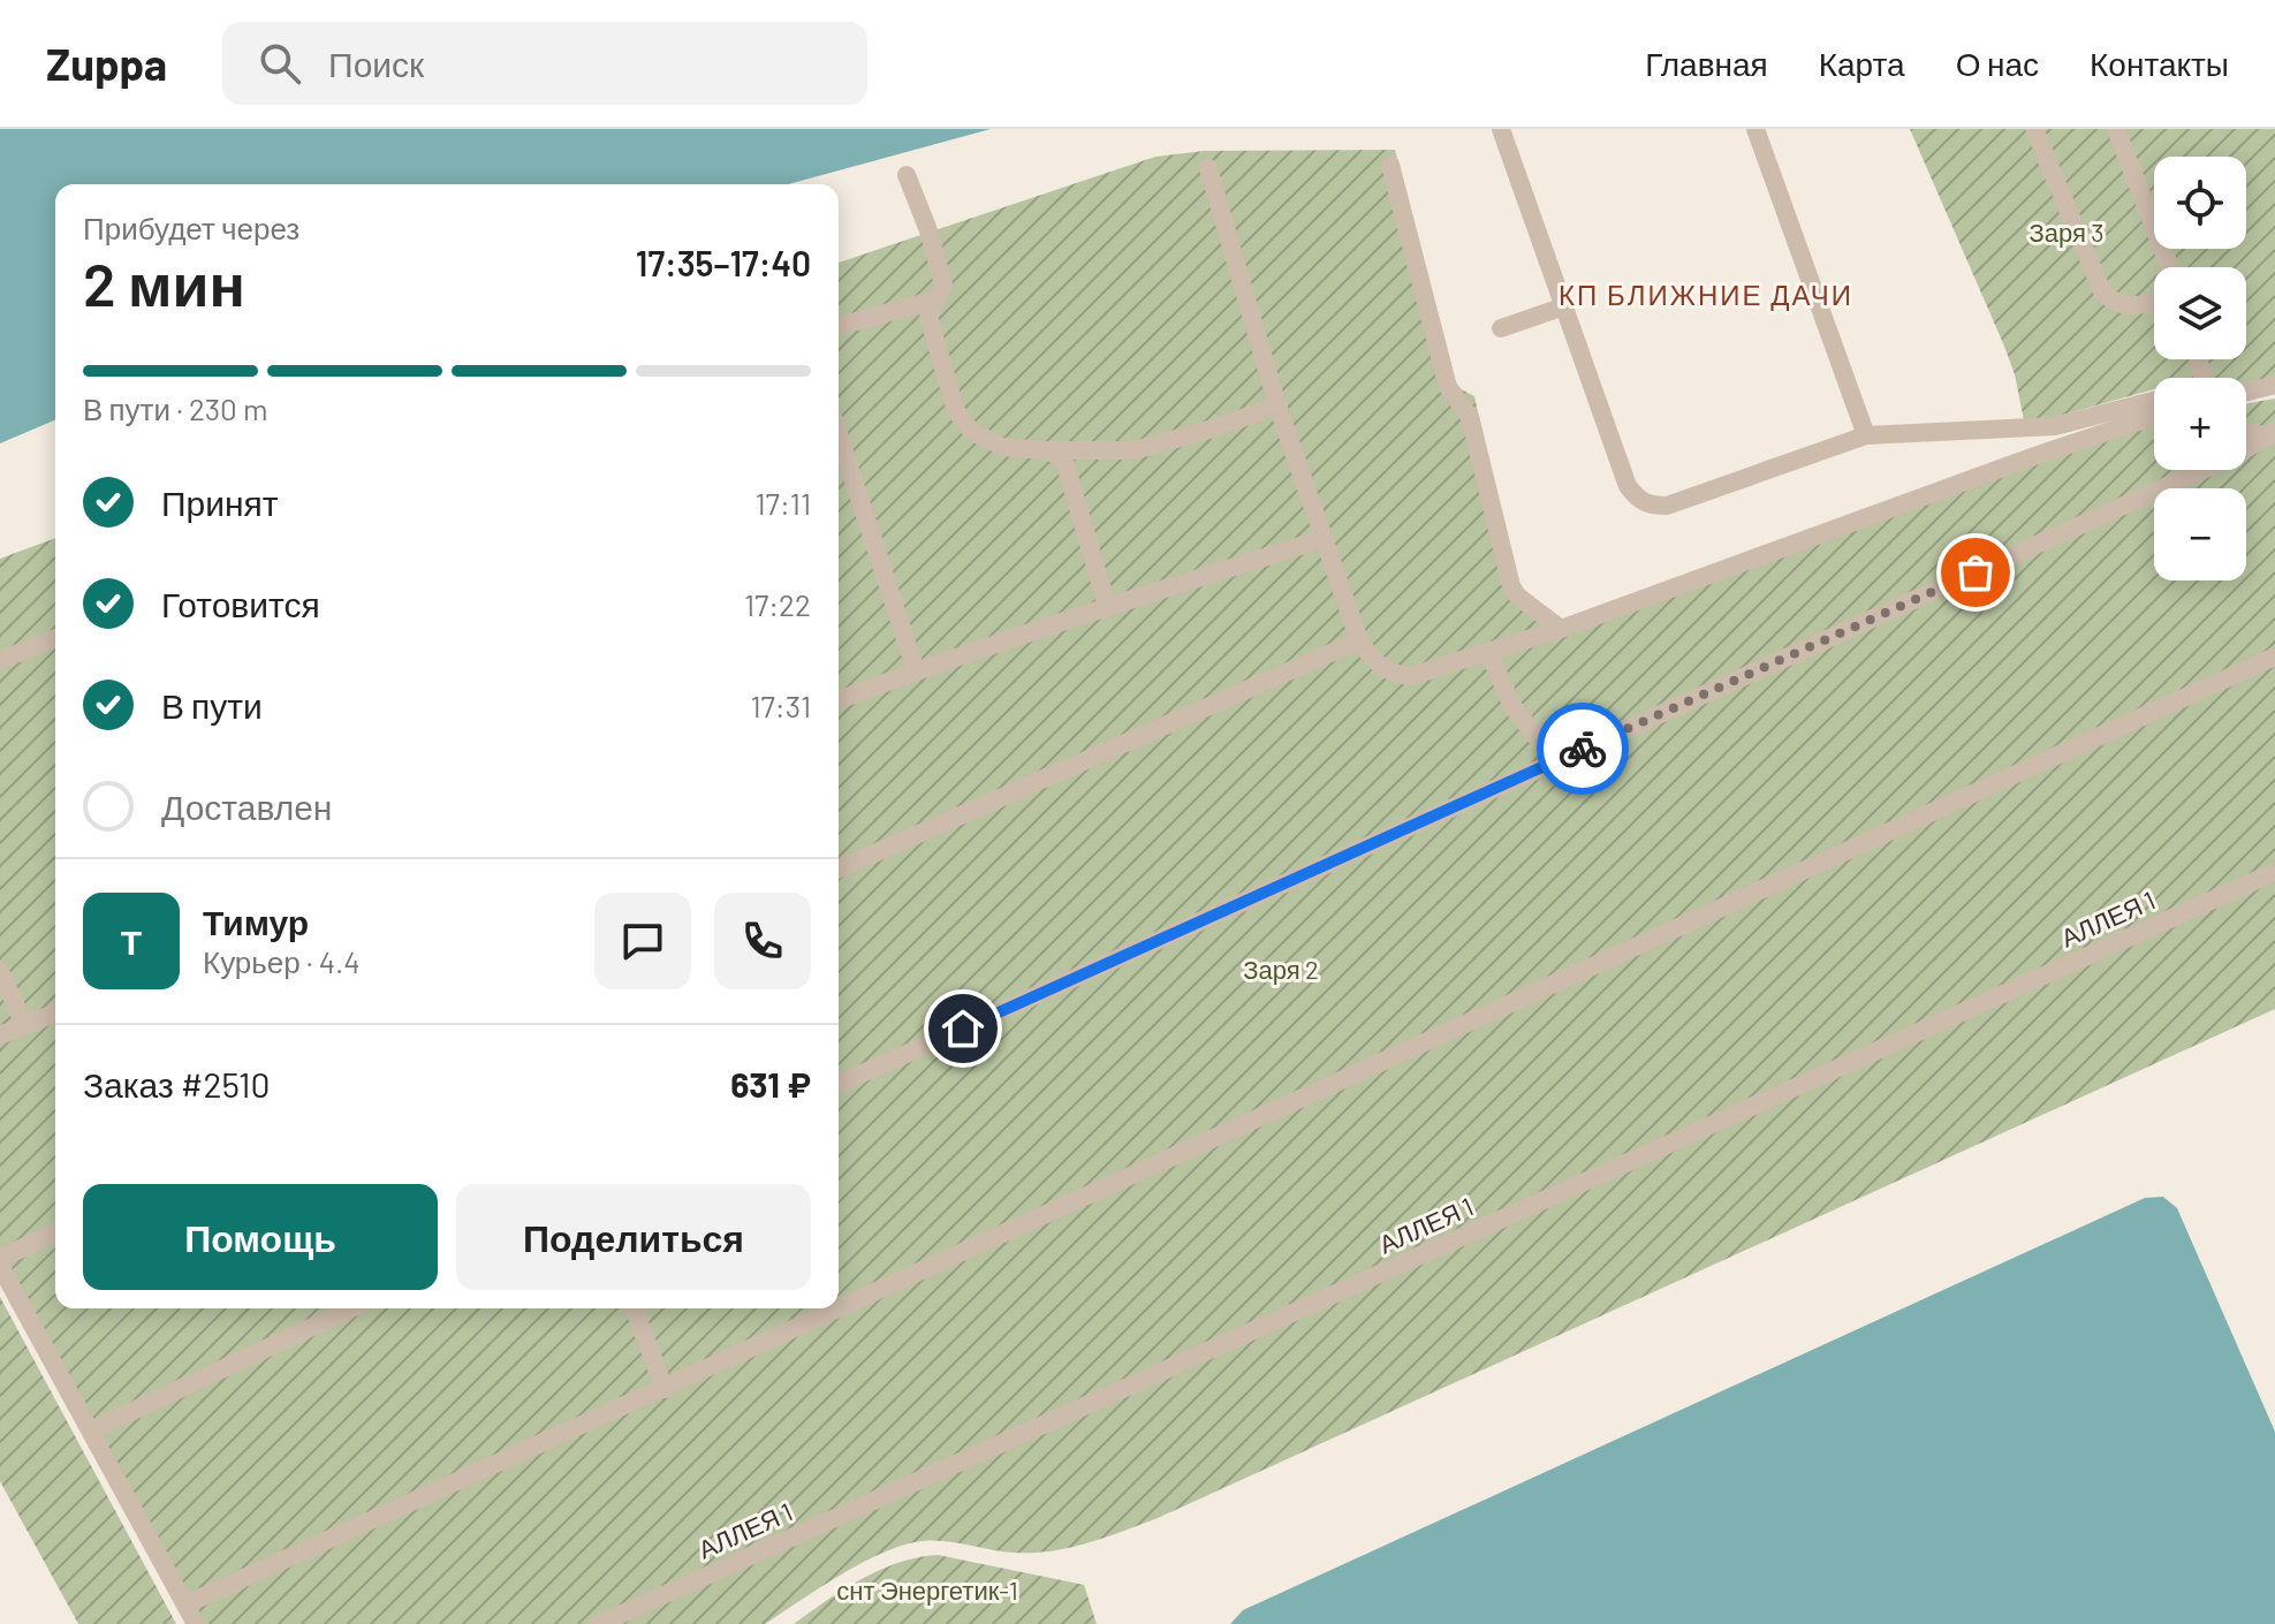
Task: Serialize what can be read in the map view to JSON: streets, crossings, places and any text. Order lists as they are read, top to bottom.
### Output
{
  "streets": {
    "street": ["АЛЛЕЯ 1"]
  },
  "districts": ["КП БЛИЖНИЕ ДАЧИ"],
  "parks": ["Заря 3", "Заря 2", "снт Энергетик-1"],
  "page": {
    "header": "Zuppa",
    "search": "Поиск",
    "nav": [
      "Главная",
      "Карта",
      "О нас",
      "Контакты"
    ],
    "map_buttons": ["+", "−"],
    "heading": ["2 мин", "Прибудет через", "17:35–17:40"],
    "panel": [
      "Тимур",
      "Курьер · 4.4",
      "Заказ #2510",
      "631 ₽"
    ],
    "bar": "В пути · 230 m",
    "list": [
      ["Принят", "17:11"],
      ["Готовится", "17:22"],
      ["В пути", "17:31"],
      "Доставлен"
    ],
    "round": "Т",
    "buttons": ["Помощь", "Поделиться"]
  }
}
